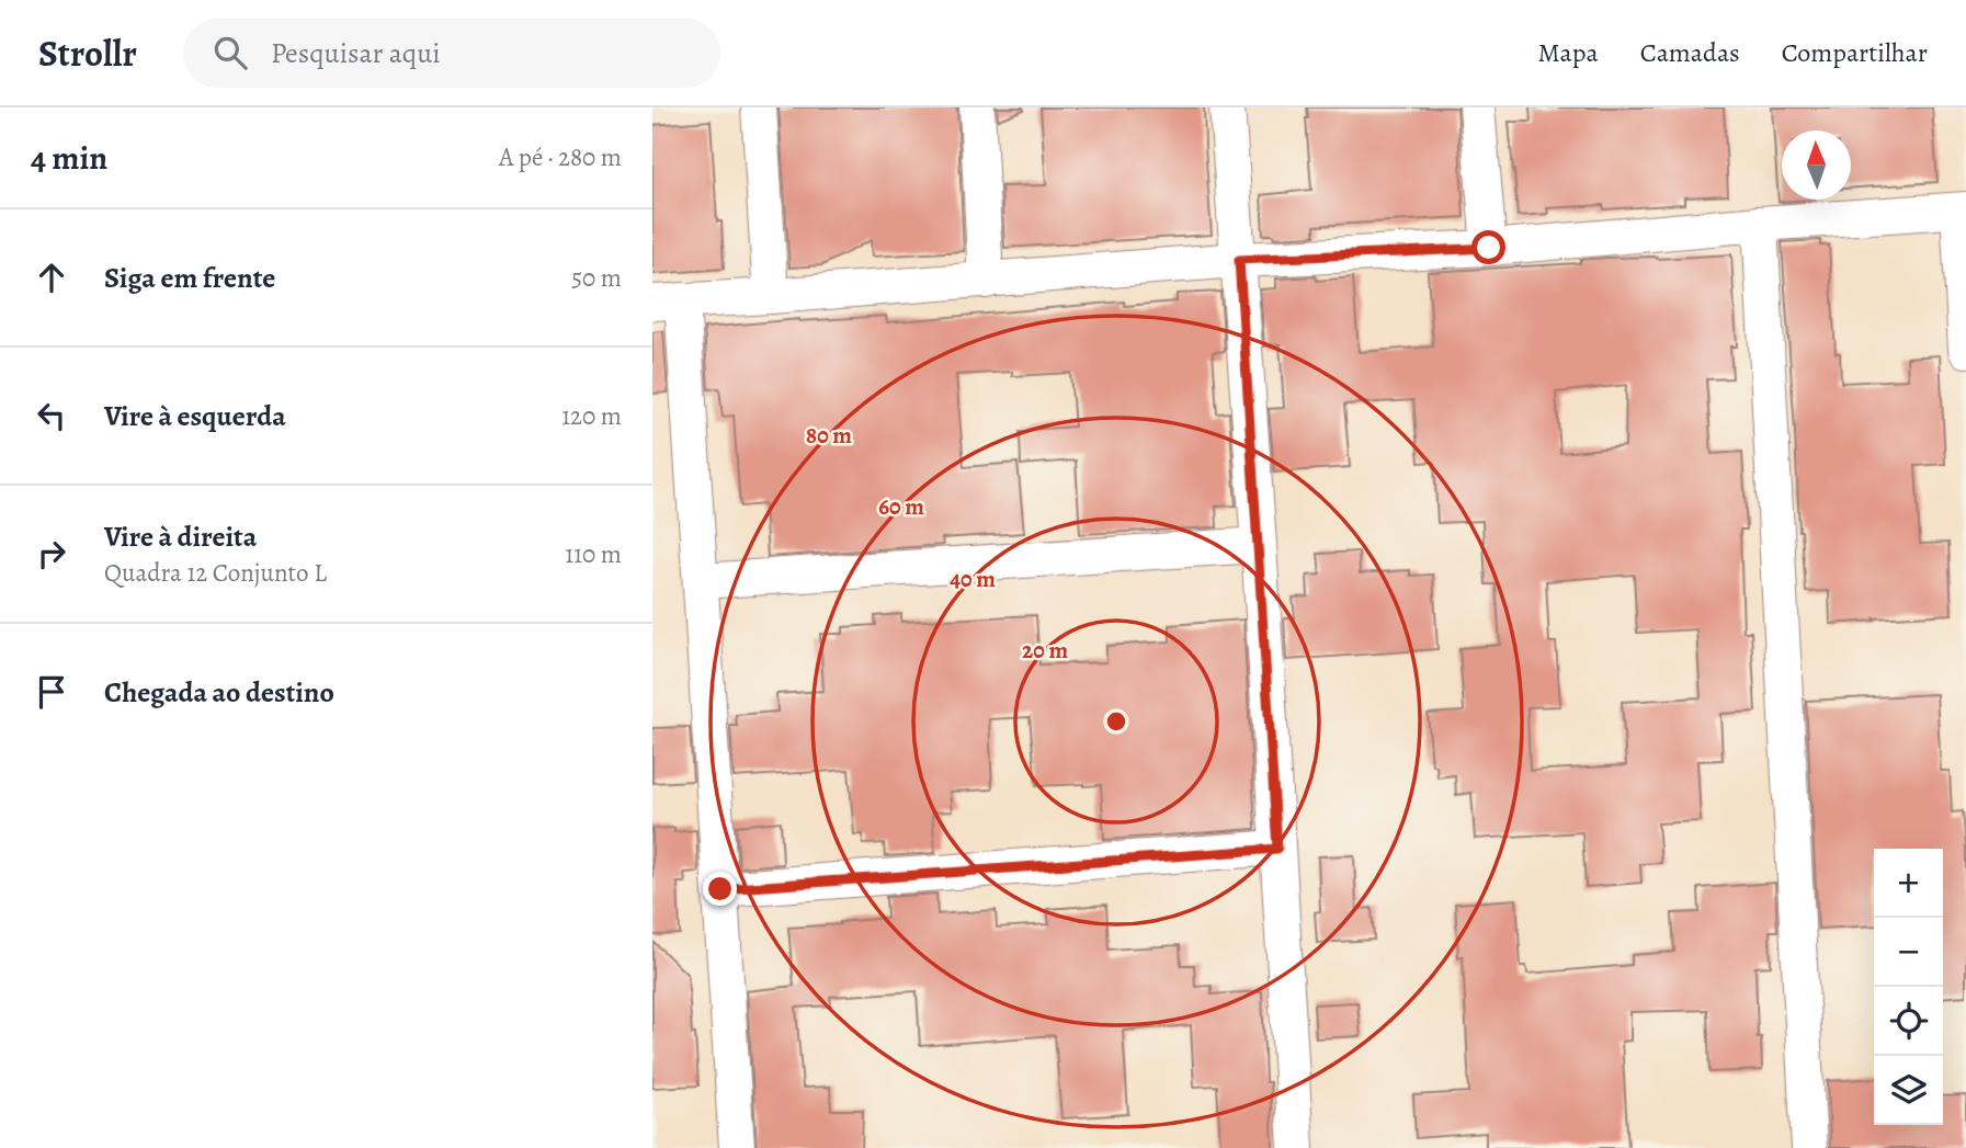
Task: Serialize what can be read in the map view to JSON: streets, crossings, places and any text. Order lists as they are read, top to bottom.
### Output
{
  "north": "top",
  "page": {
    "header": "Strollr",
    "search": "Pesquisar aqui",
    "nav": ["Mapa", "Camadas", "Compartilhar"],
    "heading": ["4 min", "A pé · 280 m"],
    "list": [
      ["Siga em frente", "50 m"],
      ["Vire à esquerda", "120 m"],
      ["Vire à direita", "Quadra 12 Conjunto L", "110 m"],
      "Chegada ao destino"
    ],
    "map_buttons": ["+", "−"]
  },
  "rings": [
    "80 m",
    "60 m",
    "40 m",
    "20 m"
  ]
}
